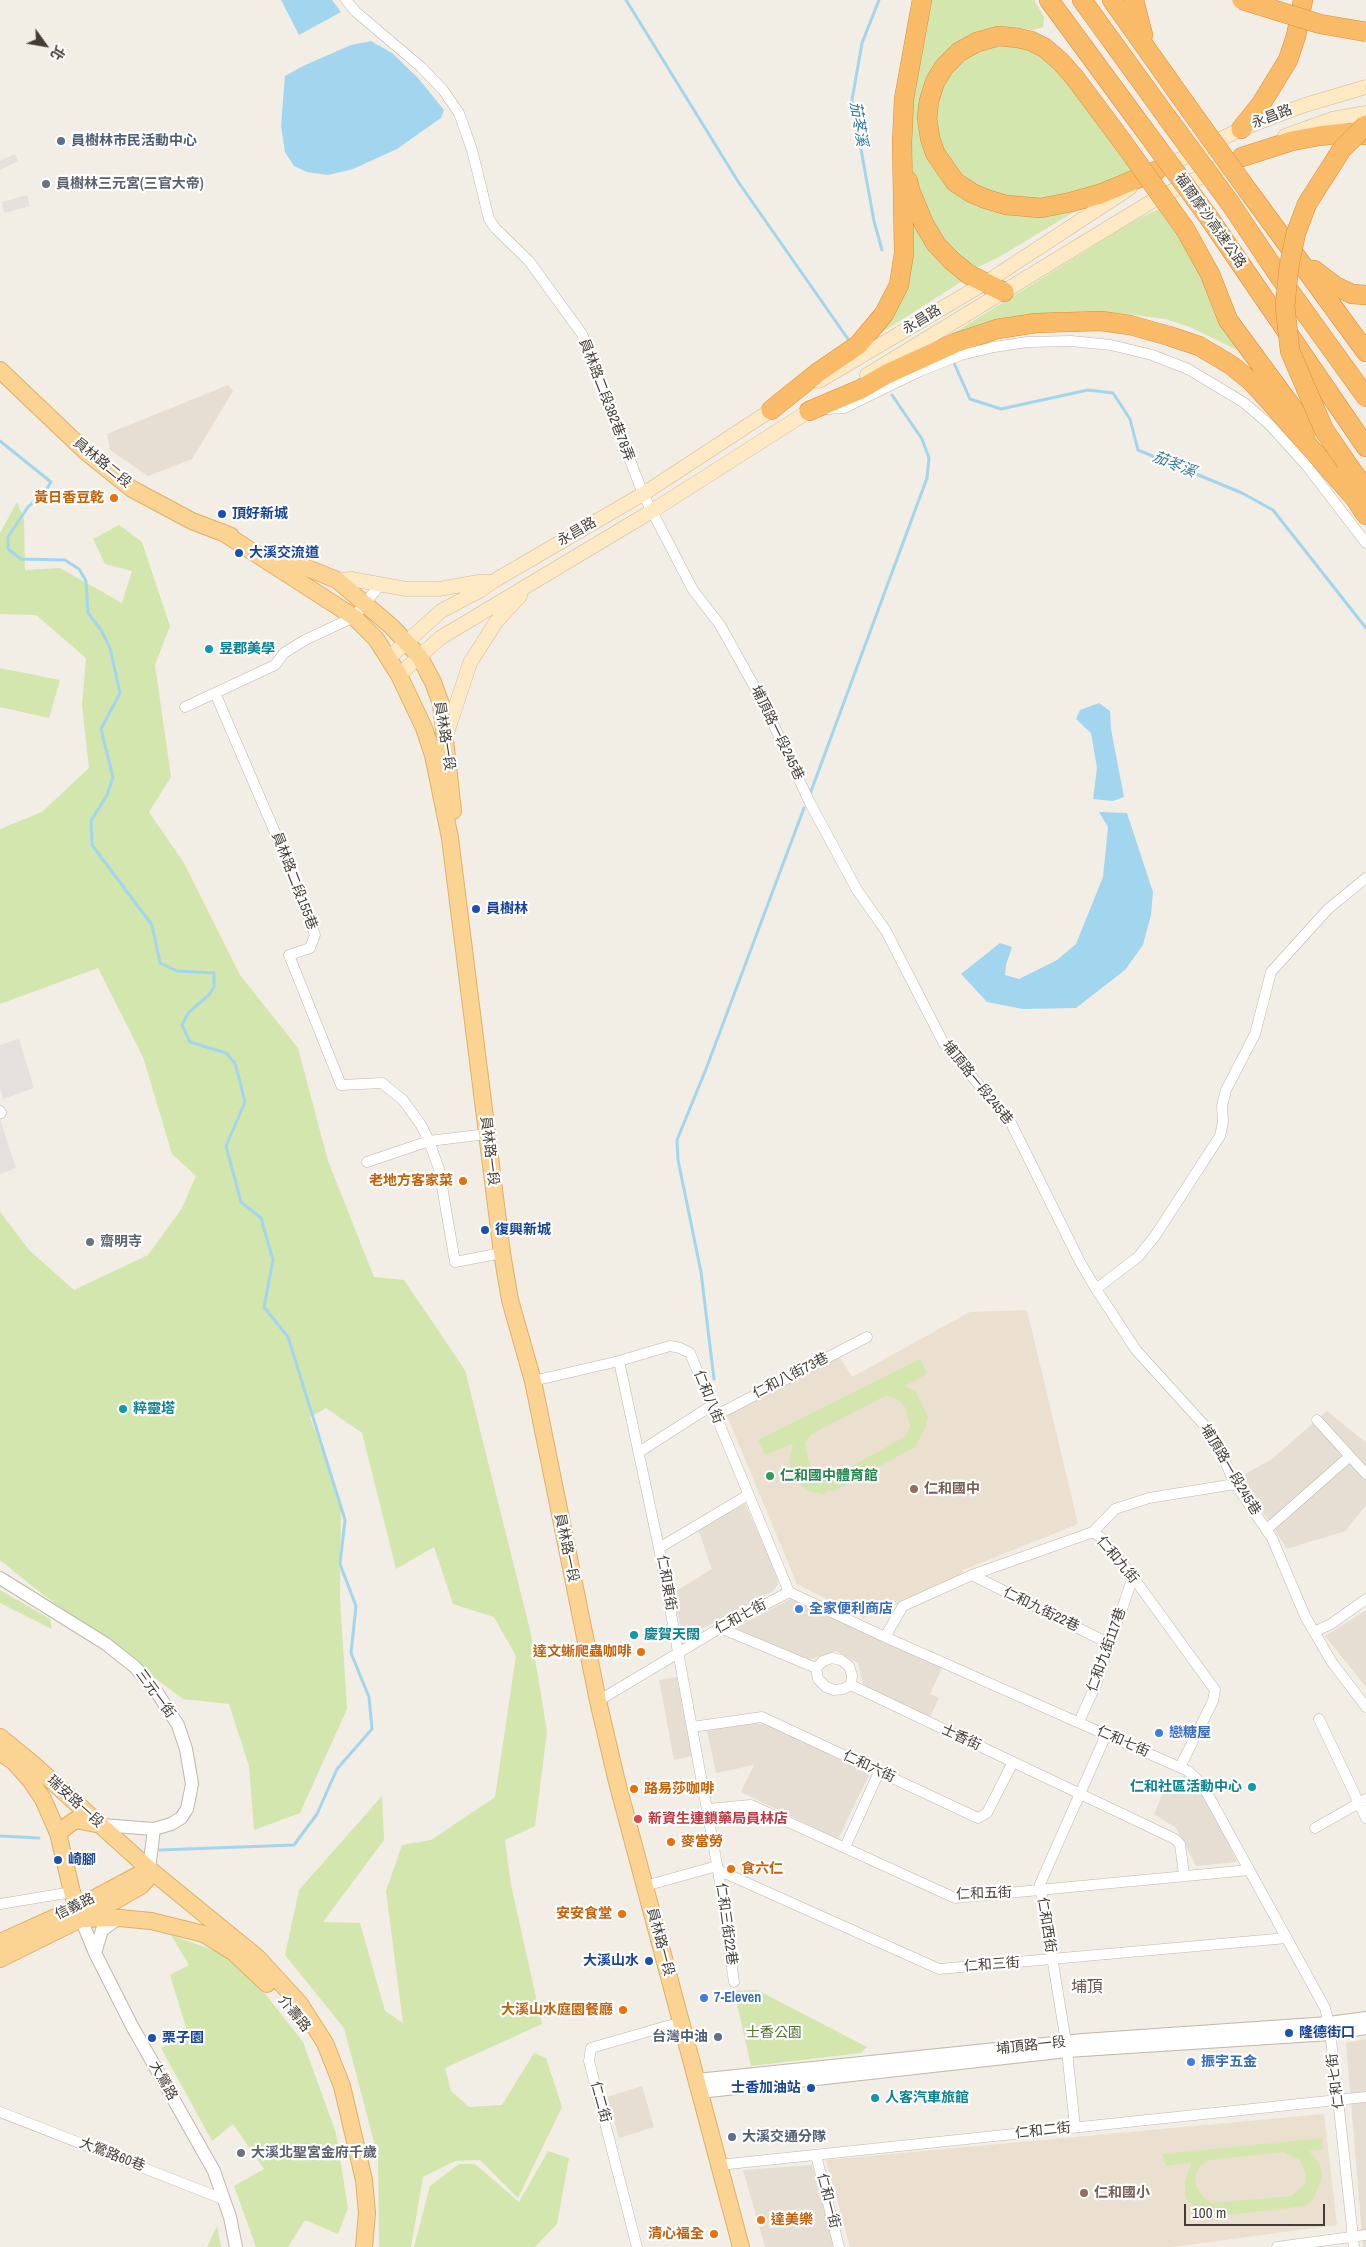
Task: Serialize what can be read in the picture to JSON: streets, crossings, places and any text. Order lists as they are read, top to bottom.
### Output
{
  "streets": {
    "highway": ["福爾摩沙高速公路"],
    "main road": [
      "永昌路",
      "員林路二段",
      "員林路一段",
      "瑞安路一段",
      "信義路",
      "介壽路"
    ],
    "street": [
      "員林路二段382巷78弄",
      "埔頂路一段245巷",
      "員林路二段155巷",
      "仁和八街73巷",
      "仁和八街",
      "仁和九街",
      "仁和東街",
      "仁和九街22巷",
      "仁和七街",
      "仁和九街117巷",
      "三元一街",
      "士香街",
      "仁和六街",
      "仁和五街",
      "仁和三街22巷",
      "仁和西街",
      "仁和三街",
      "埔頂路一段",
      "大鶯路",
      "仁二街",
      "仁和二街",
      "大鶯路60巷",
      "仁和一街"
    ]
  },
  "crossings": [
    ["永昌路", "員林路二段382巷78弄"],
    ["永昌路", "員林路二段"],
    ["永昌路", "埔頂路一段245巷"],
    ["永昌路", "員林路一段"],
    ["員林路二段382巷78弄", "埔頂路一段245巷"],
    ["員林路二段", "員林路一段"],
    ["員林路一段", "仁和八街"],
    ["員林路一段", "仁和七街"],
    ["員林路一段", "埔頂路一段"],
    ["員林路一段", "仁二街"],
    ["員林路一段", "仁和二街"],
    ["仁和八街73巷", "仁和八街"],
    ["仁和八街73巷", "仁和東街"],
    ["仁和八街", "仁和東街"],
    ["仁和八街", "仁和七街"],
    ["仁和九街", "仁和九街22巷"],
    ["仁和九街", "仁和七街"],
    ["仁和九街", "仁和九街117巷"],
    ["仁和東街", "仁和七街"],
    ["仁和東街", "仁和六街"],
    ["仁和東街", "仁和五街"],
    ["仁和東街", "仁和三街22巷"],
    ["仁和東街", "仁和三街"],
    ["仁和九街22巷", "仁和九街117巷"],
    ["仁和七街", "仁和九街117巷"],
    ["仁和七街", "仁和五街"],
    ["仁和七街", "仁和西街"],
    ["仁和七街", "仁和三街"],
    ["仁和七街", "埔頂路一段"],
    ["仁和七街", "仁和二街"],
    ["三元一街", "瑞安路一段"],
    ["士香街", "仁和六街"],
    ["士香街", "仁和五街"],
    ["士香街", "仁和西街"],
    ["瑞安路一段", "信義路"],
    ["瑞安路一段", "介壽路"],
    ["瑞安路一段", "大鶯路"],
    ["仁和五街", "仁和西街"],
    ["信義路", "介壽路"],
    ["信義路", "大鶯路"],
    ["仁和三街22巷", "仁和三街"],
    ["仁和西街", "仁和三街"],
    ["仁和西街", "埔頂路一段"],
    ["仁和西街", "仁和二街"],
    ["介壽路", "大鶯路"],
    ["大鶯路", "大鶯路60巷"],
    ["仁和二街", "仁和一街"]
  ],
  "districts": ["埔頂"],
  "water": ["茄苳溪"],
  "parks": ["士香公園"],
  "places": [
    "員樹林市民活動中心",
    "員樹林三元宮(三官大帝)",
    "黃日香豆乾",
    "頂好新城",
    "大溪交流道",
    "昱郡美學",
    "員樹林",
    "老地方客家菜",
    "復興新城",
    "齋明寺",
    "粹靈塔",
    "仁和國中體育館",
    "仁和國中",
    "全家便利商店",
    "慶賀天闊",
    "達文蜥爬蟲咖啡",
    "戀糖屋",
    "仁和社區活動中心",
    "路易莎咖啡",
    "新資生連鎖藥局員林店",
    "麥當勞",
    "崎腳",
    "食六仁",
    "安安食堂",
    "大溪山水",
    "7-Eleven",
    "大溪山水庭園餐廳",
    "隆德街口",
    "台灣中油",
    "栗子園",
    "振宇五金",
    "士香加油站",
    "人客汽車旅館",
    "大溪交通分隊",
    "大溪北聖宮金府千歲",
    "仁和國小",
    "達美樂",
    "清心福全"
  ],
  "scale_bar": "100 m",
  "north": "bottom right"
}
